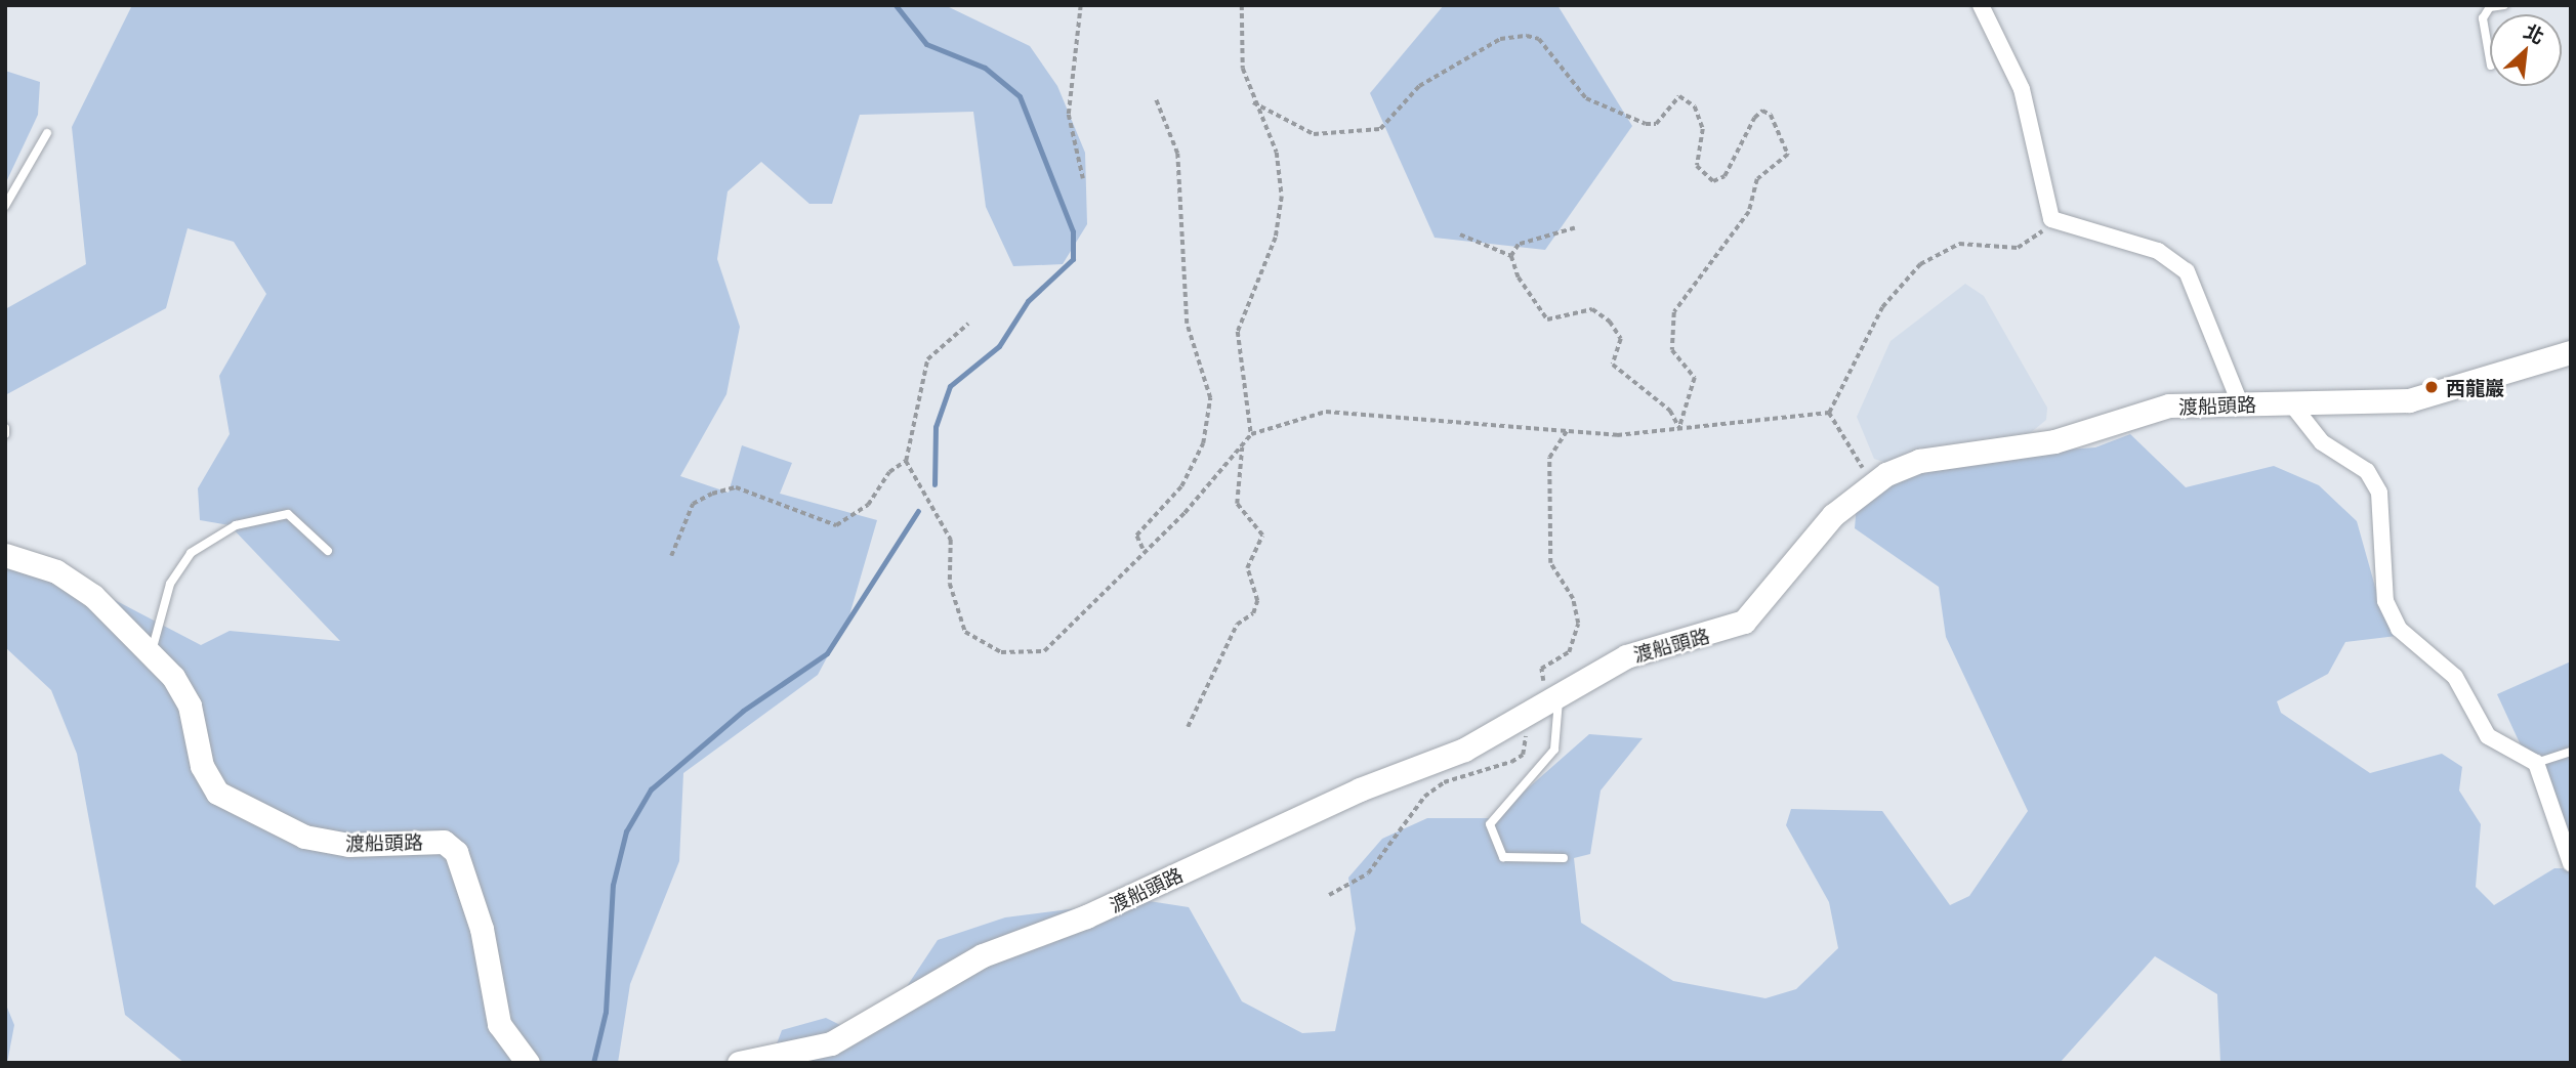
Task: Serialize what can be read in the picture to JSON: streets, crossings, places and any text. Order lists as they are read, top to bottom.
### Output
{
  "streets": {
    "street": ["渡船頭路"]
  },
  "places": ["西龍巖"],
  "north": "top right"
}
